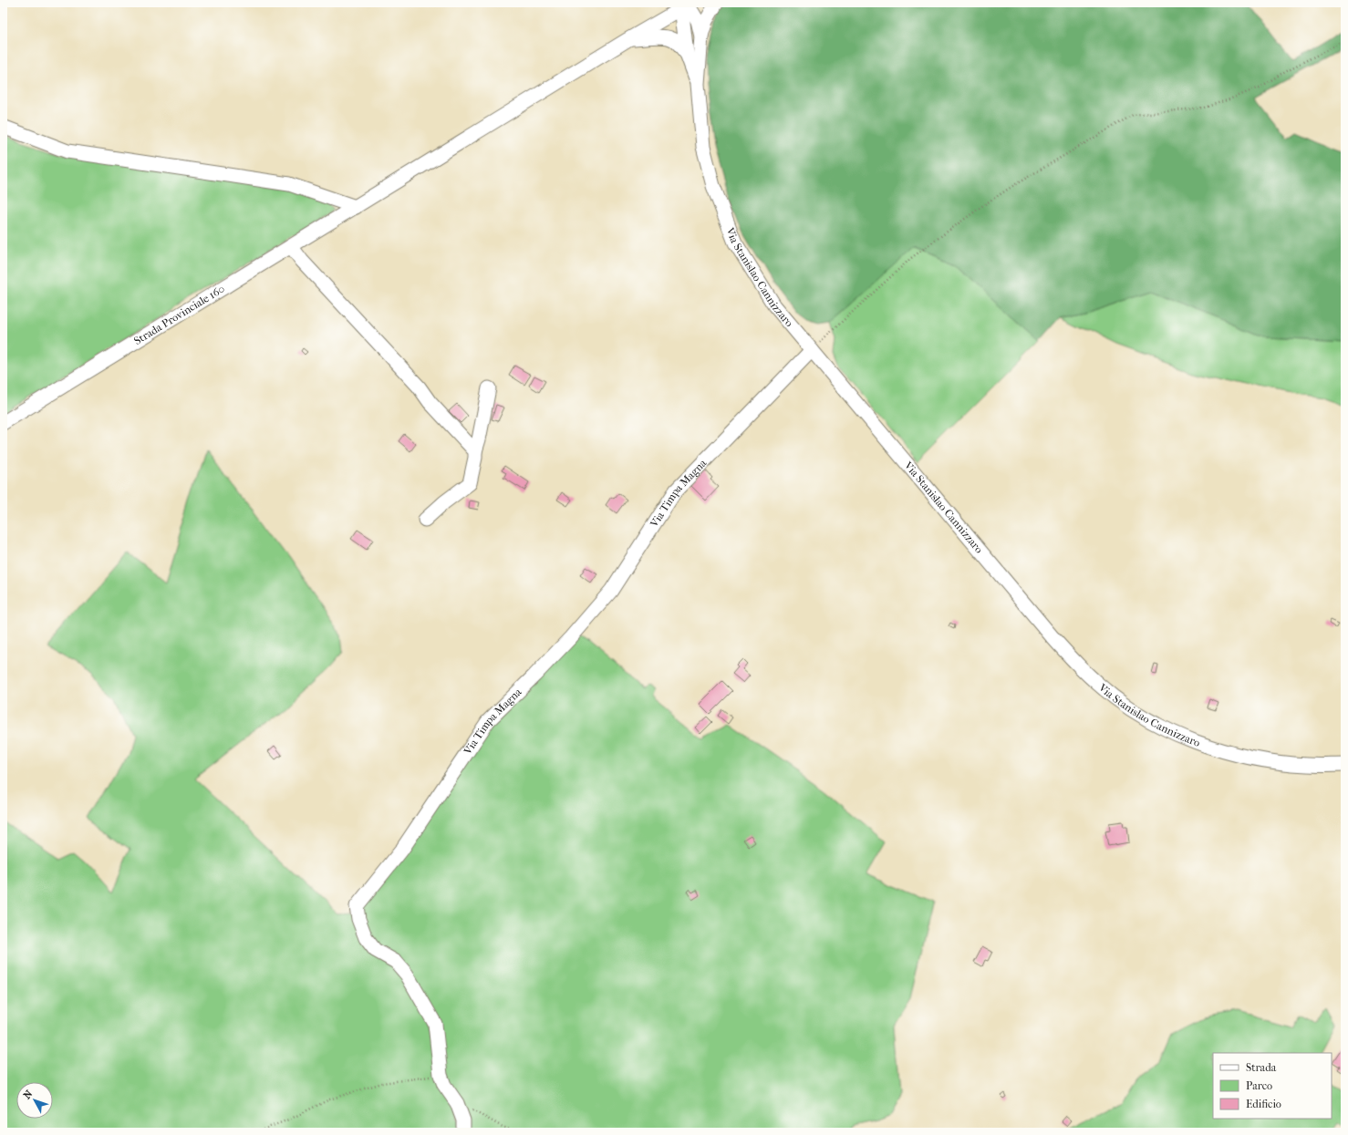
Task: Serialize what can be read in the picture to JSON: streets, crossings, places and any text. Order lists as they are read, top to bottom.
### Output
{
  "streets": {
    "street": ["Via Stanislao Cannizzaro", "Strada Provinciale 160", "Via Timpa Magna"]
  },
  "crossings": [
    ["Via Stanislao Cannizzaro", "Via Timpa Magna"]
  ],
  "legend": ["Strada", "Parco", "Edificio"],
  "north": "top left"
}
